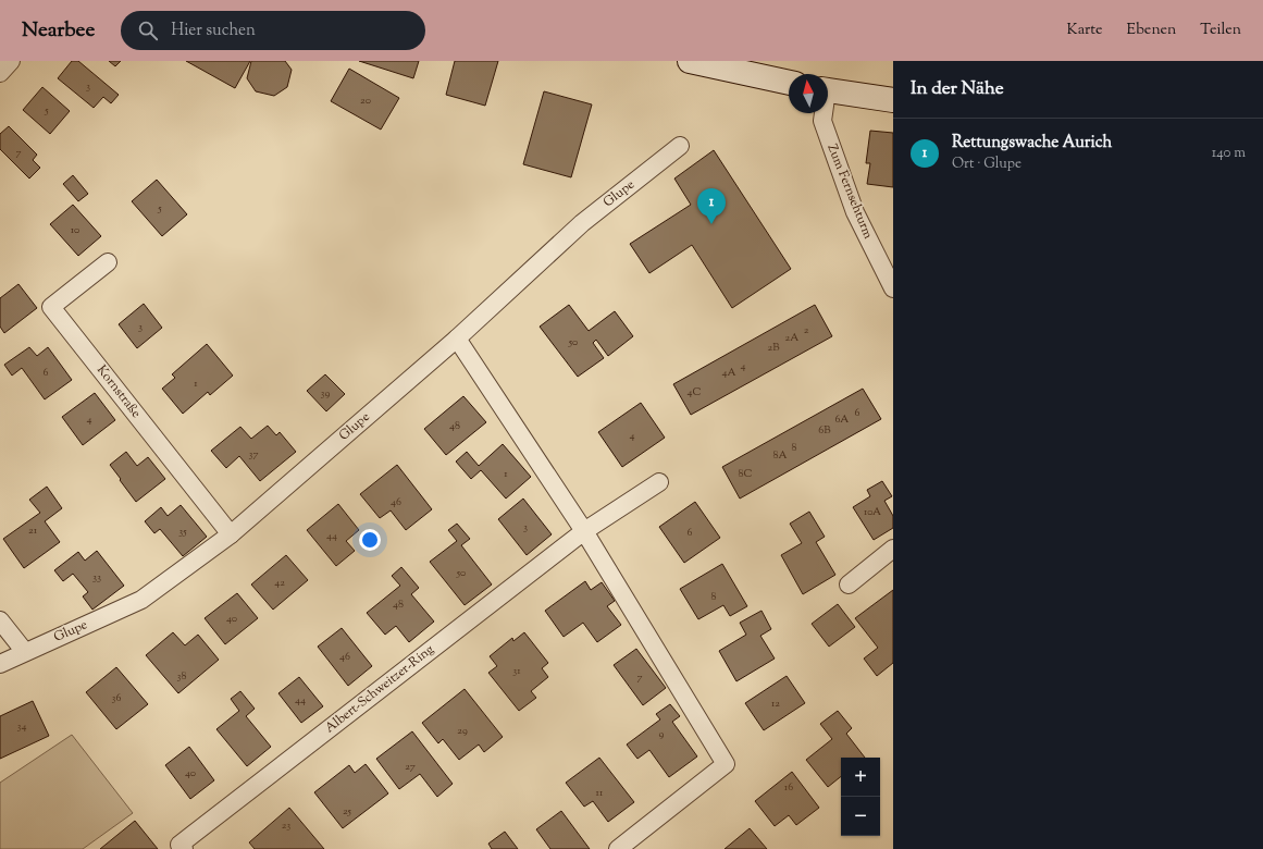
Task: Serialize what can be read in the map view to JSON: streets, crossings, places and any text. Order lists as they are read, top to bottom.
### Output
{
  "streets": {
    "street": [
      "Zum Fernsehturm",
      "Glupe",
      "Kornstraße",
      "Albert-Schweitzer-Ring"
    ]
  },
  "crossings": [
    ["Glupe", "Kornstraße"]
  ],
  "house_numbers": [
    "3",
    "20",
    "5",
    "7",
    "5",
    "10",
    "3",
    "2",
    "2A",
    "50",
    "2B",
    "4",
    "6",
    "4A",
    "1",
    "4C",
    "39",
    "6",
    "4",
    "6A",
    "48",
    "6B",
    "4",
    "8",
    "37",
    "8A",
    "1",
    "8C",
    "46",
    "10A",
    "3",
    "21",
    "35",
    "6",
    "44",
    "50",
    "33",
    "42",
    "8",
    "48",
    "40",
    "46",
    "31",
    "38",
    "7",
    "36",
    "44",
    "12",
    "34",
    "29",
    "9",
    "27",
    "40",
    "16",
    "11",
    "25",
    "23"
  ],
  "north": "top",
  "page": {
    "header": "Nearbee",
    "search": "Hier suchen",
    "nav": ["Karte", "Ebenen", "Teilen"],
    "heading": "In der Nähe",
    "list": [
      {
        "mark": "1",
        "name": "Rettungswache Aurich",
        "note": "Ort · Glupe",
        "value": "140 m"
      }
    ],
    "pins": "1",
    "map_buttons": ["+", "−"]
  }
}
